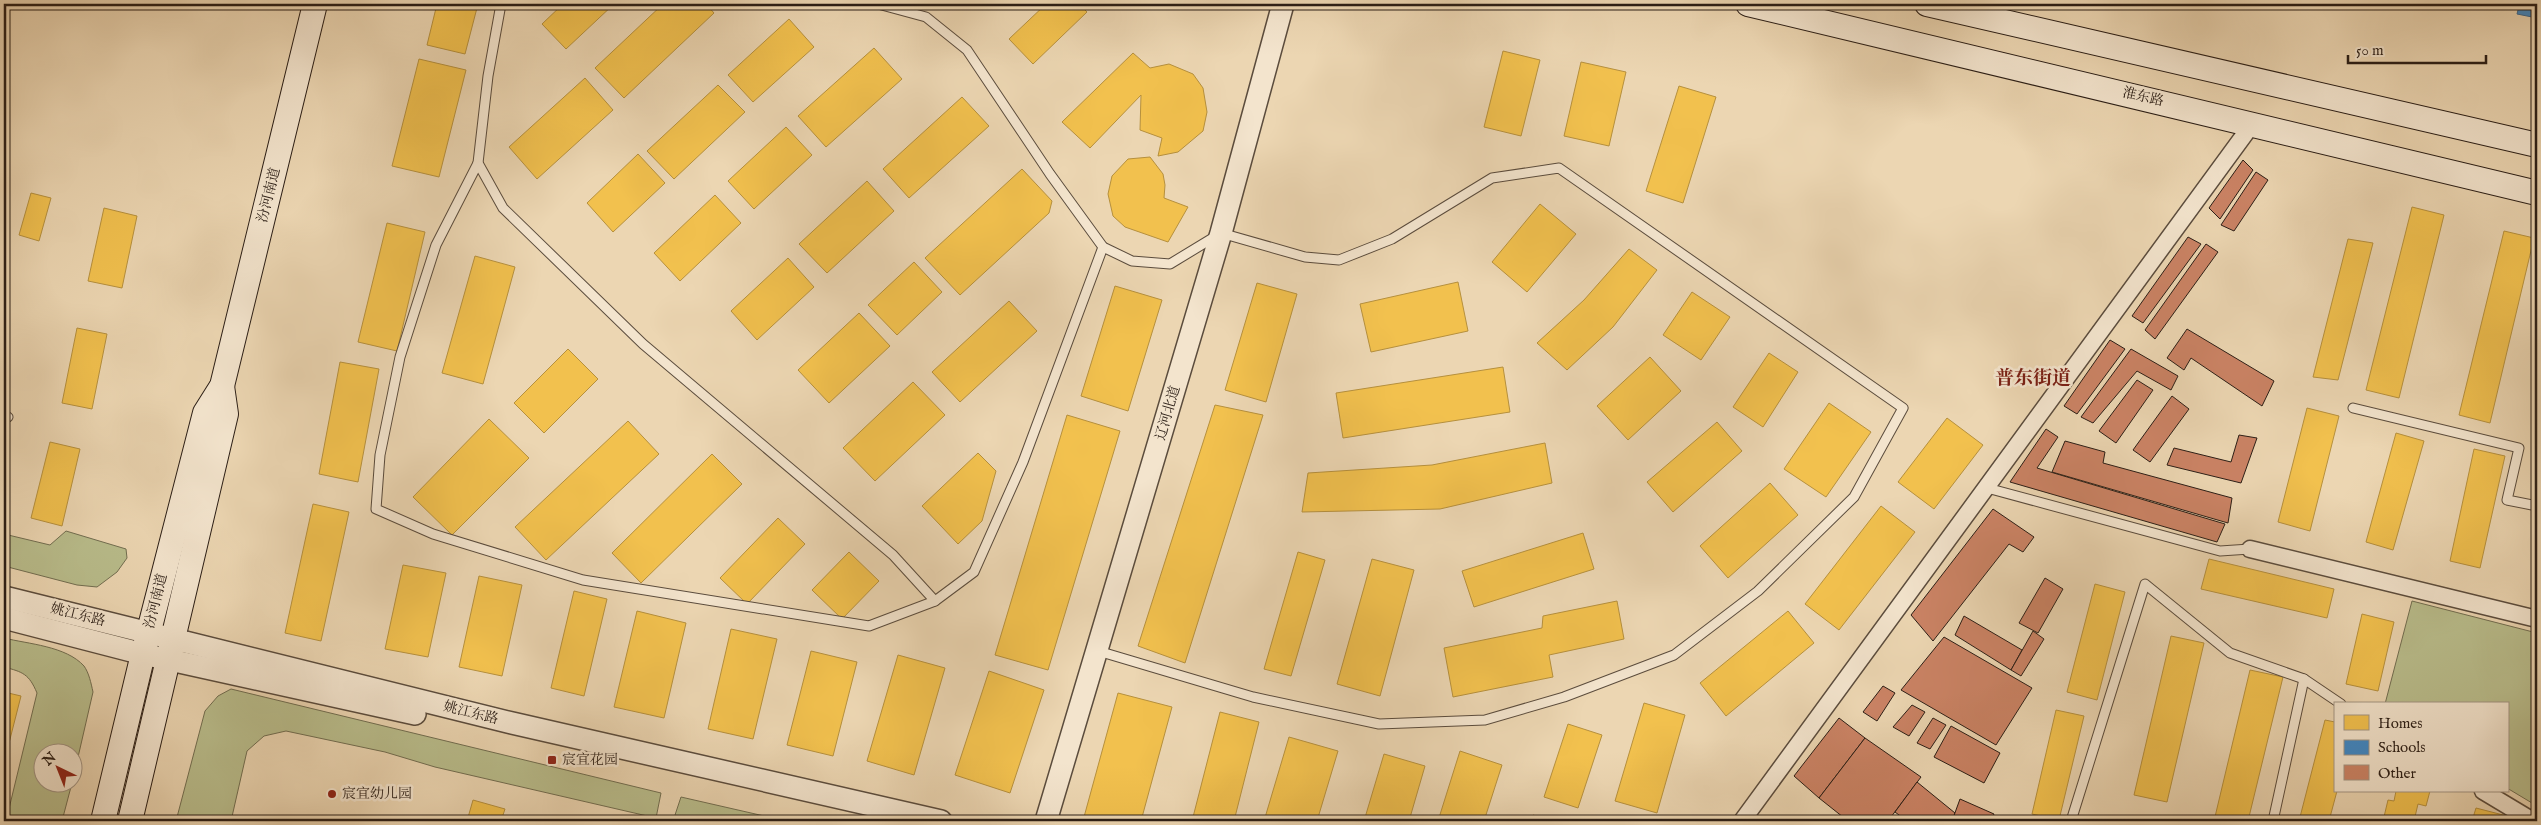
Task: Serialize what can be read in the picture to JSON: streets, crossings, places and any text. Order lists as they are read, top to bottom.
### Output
{
  "streets": {
    "main road": ["淮东路", "汾河南道"],
    "street": ["辽河北道", "姚江东路"]
  },
  "crossings": [
    ["汾河南道", "姚江东路"]
  ],
  "districts": ["普东街道"],
  "places": {
    "transit": ["宸宜花园"],
    "other": ["宸宜幼儿园"]
  },
  "legend": ["Homes", "Schools", "Other"],
  "scale_bar": "50 m",
  "north": "top left"
}
